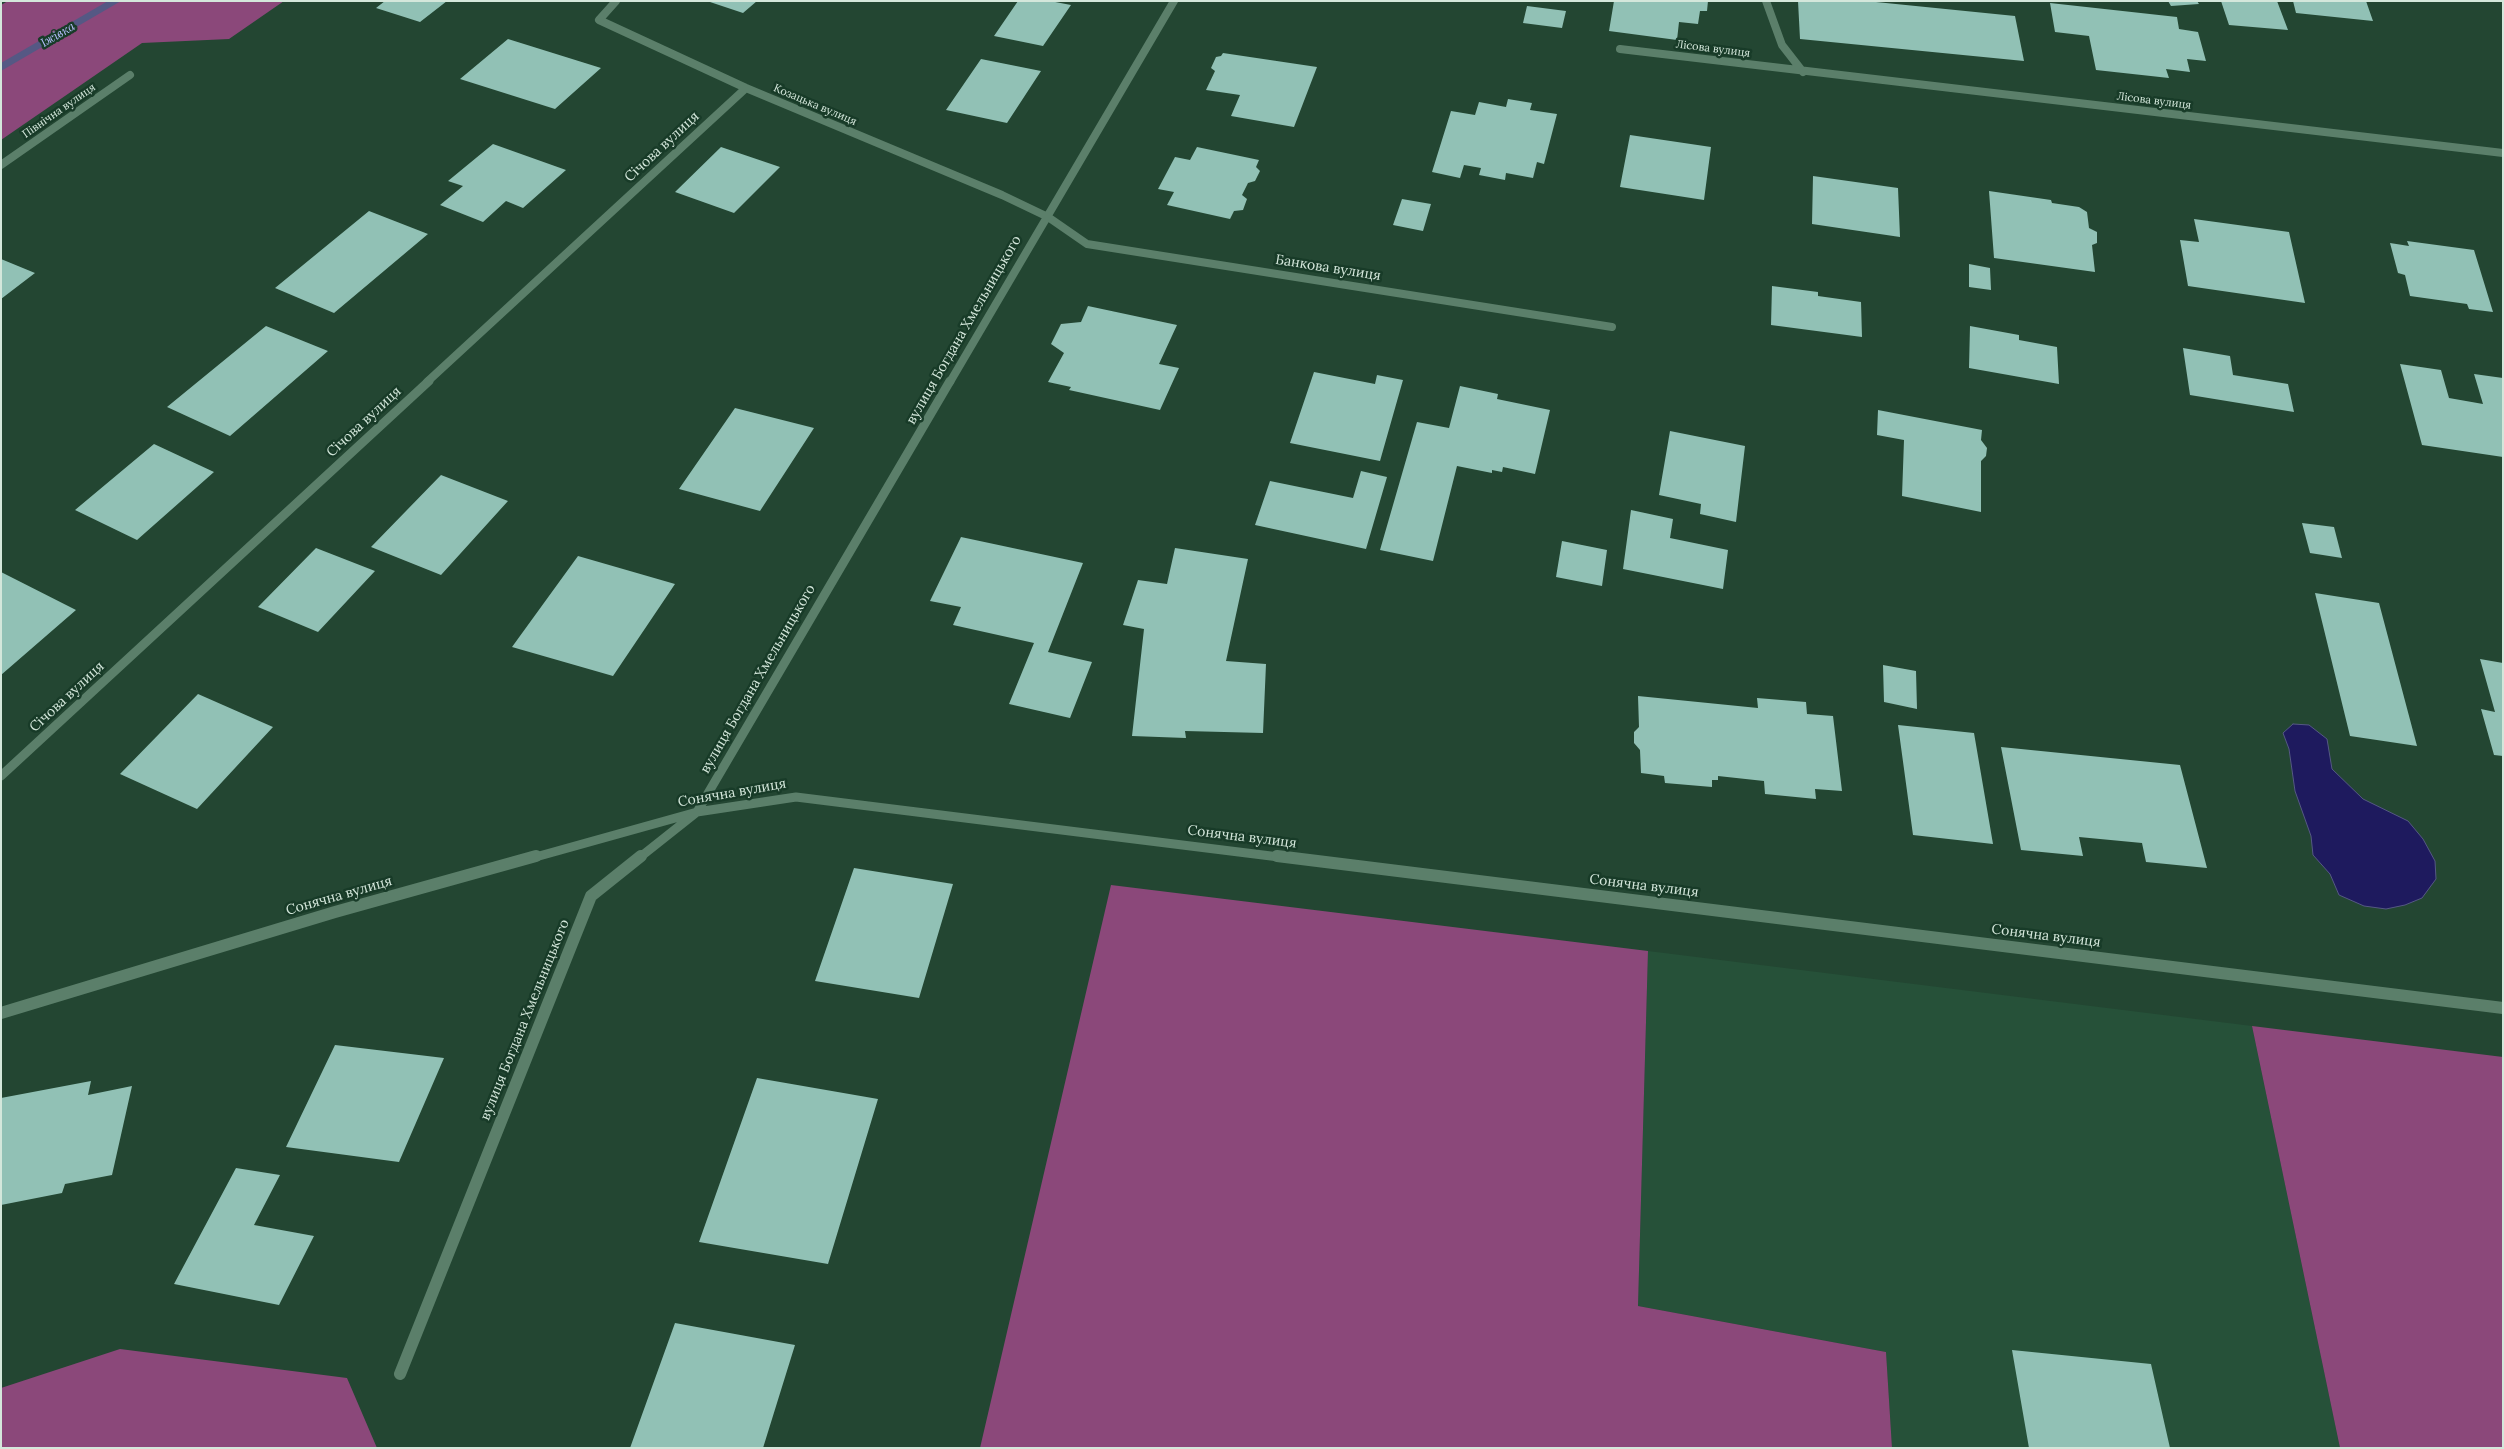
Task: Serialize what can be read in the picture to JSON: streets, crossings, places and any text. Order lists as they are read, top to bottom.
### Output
{
  "streets": {
    "street": [
      "Лісова вулиця",
      "Козацька вулиця",
      "Північна вулиця",
      "Січова вулиця",
      "Банкова вулиця",
      "вулиця Богдана Хмельницького",
      "Сонячна вулиця"
    ]
  },
  "crossings": [
    ["Козацька вулиця", "Січова вулиця"],
    ["Козацька вулиця", "Банкова вулиця"],
    ["Козацька вулиця", "вулиця Богдана Хмельницького"],
    ["Банкова вулиця", "вулиця Богдана Хмельницького"],
    ["вулиця Богдана Хмельницького", "Сонячна вулиця"]
  ],
  "water": ["Іжівка"]
}
